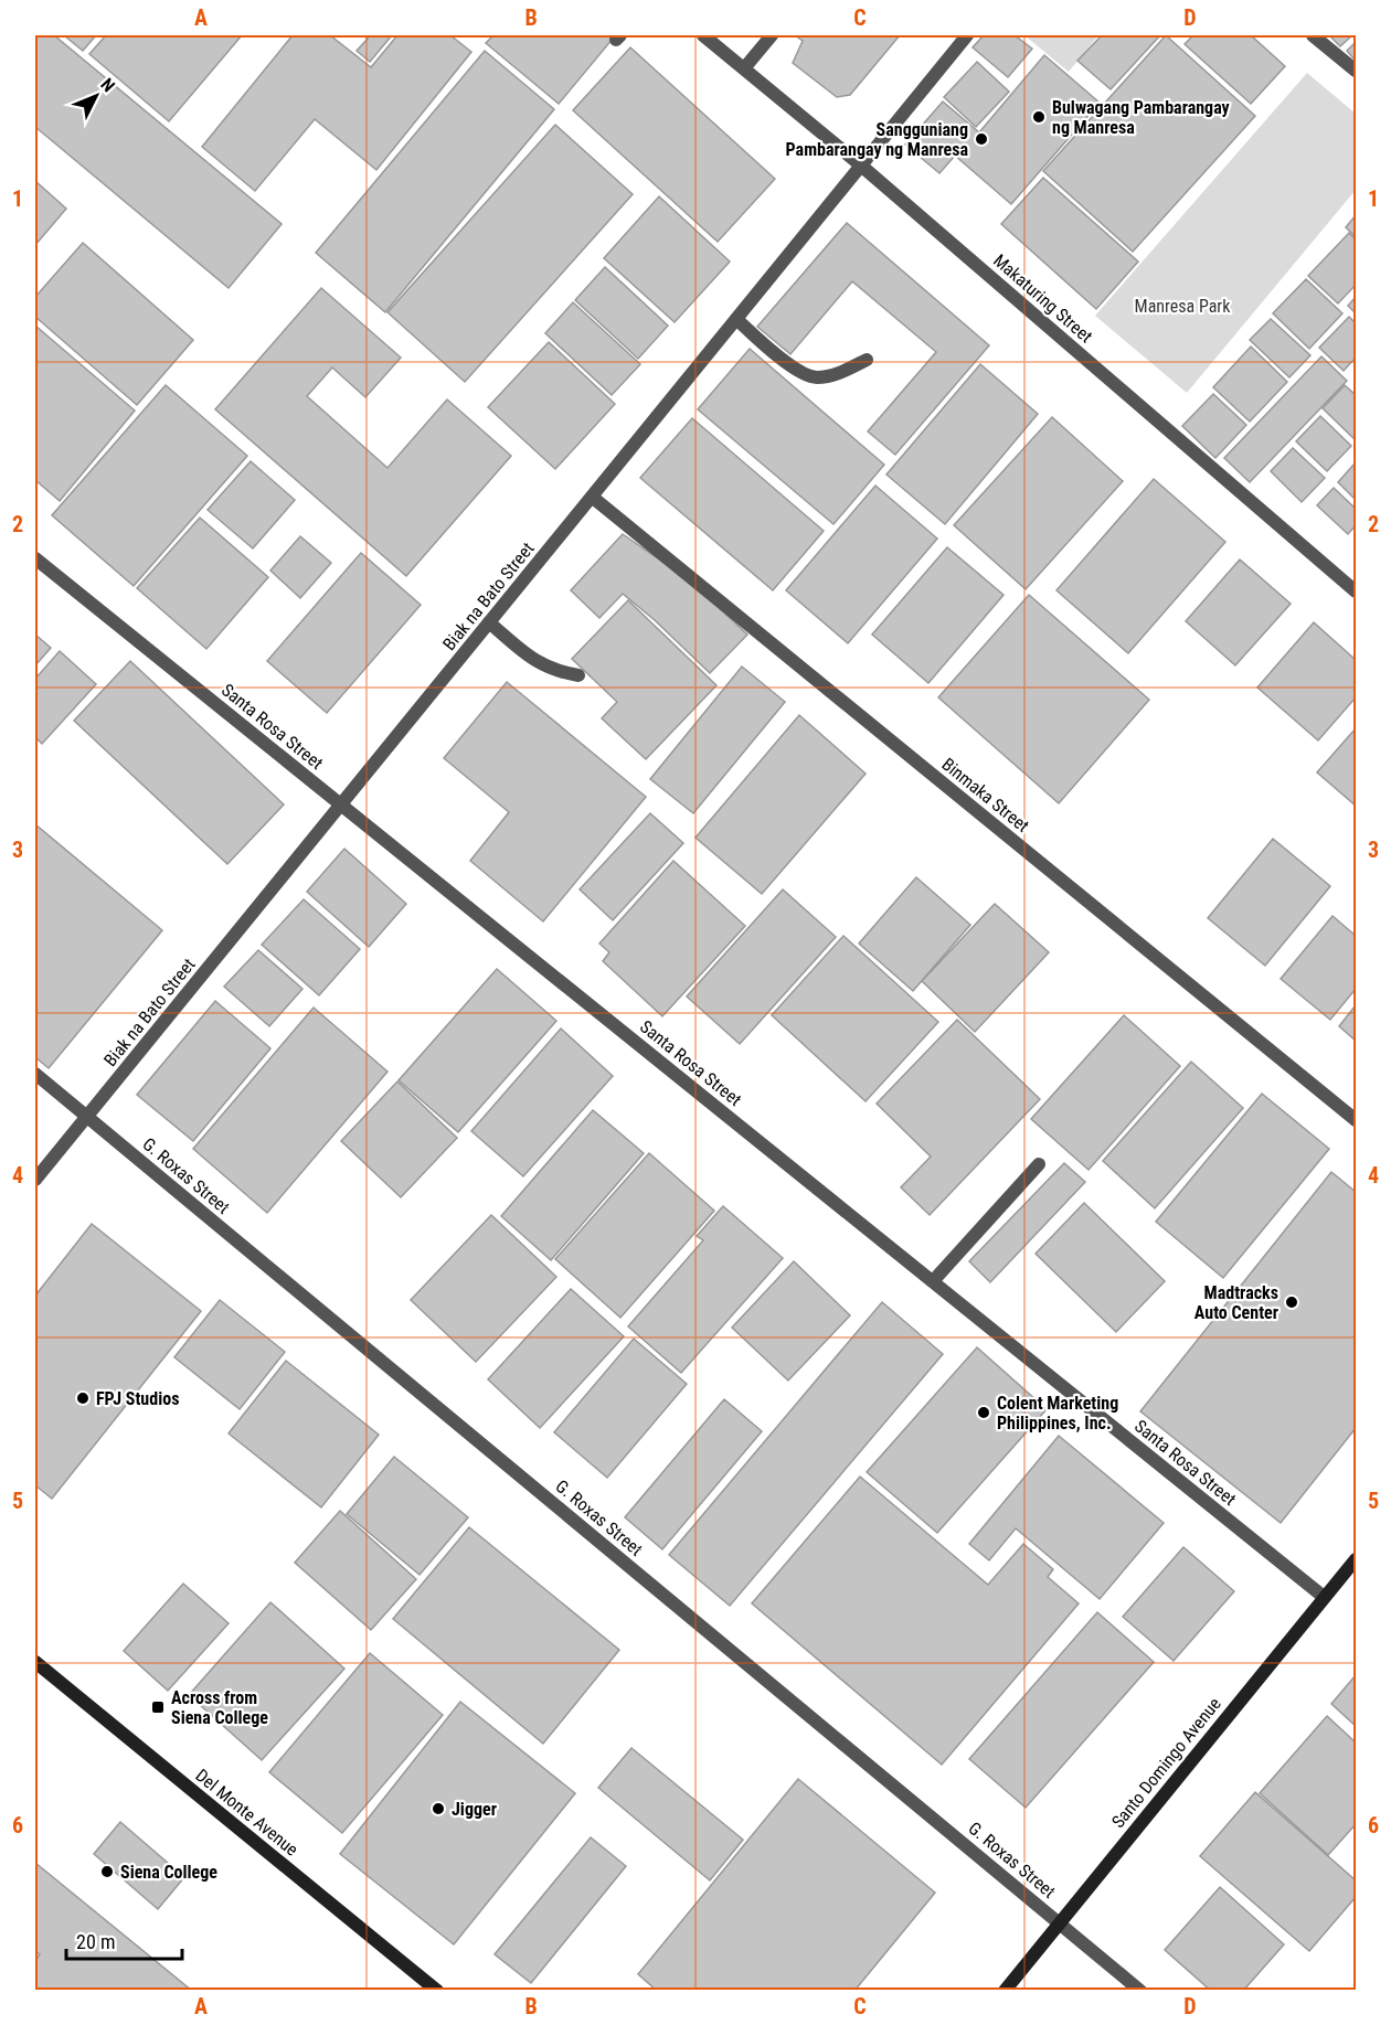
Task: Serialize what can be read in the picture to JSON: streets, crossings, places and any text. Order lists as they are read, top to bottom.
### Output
{
  "streets": {
    "main road": ["Santo Domingo Avenue", "Del Monte Avenue"],
    "street": [
      "Makaturing Street",
      "Biak na Bato Street",
      "Santa Rosa Street",
      "Binmaka Street",
      "G. Roxas Street"
    ]
  },
  "crossings": [
    ["Makaturing Street", "Biak na Bato Street"],
    ["Biak na Bato Street", "Santa Rosa Street"],
    ["Biak na Bato Street", "Binmaka Street"],
    ["Biak na Bato Street", "G. Roxas Street"],
    ["Santa Rosa Street", "Santo Domingo Avenue"],
    ["G. Roxas Street", "Santo Domingo Avenue"]
  ],
  "parks": ["Manresa Park"],
  "places": {
    "other": [
      "Bulwagang Pambarangay ng Manresa",
      "Sangguniang Pambarangay ng Manresa",
      "Madtracks Auto Center",
      "FPJ Studios",
      "Colent Marketing Philippines, Inc.",
      "Jigger",
      "Siena College"
    ],
    "transit": ["Across from Siena College"]
  },
  "scale_bar": "20 m",
  "north": "top right",
  "grid": {
    "columns": [
      "A",
      "B",
      "C",
      "D"
    ],
    "rows": [
      "1",
      "2",
      "3",
      "4",
      "5",
      "6"
    ]
  }
}
